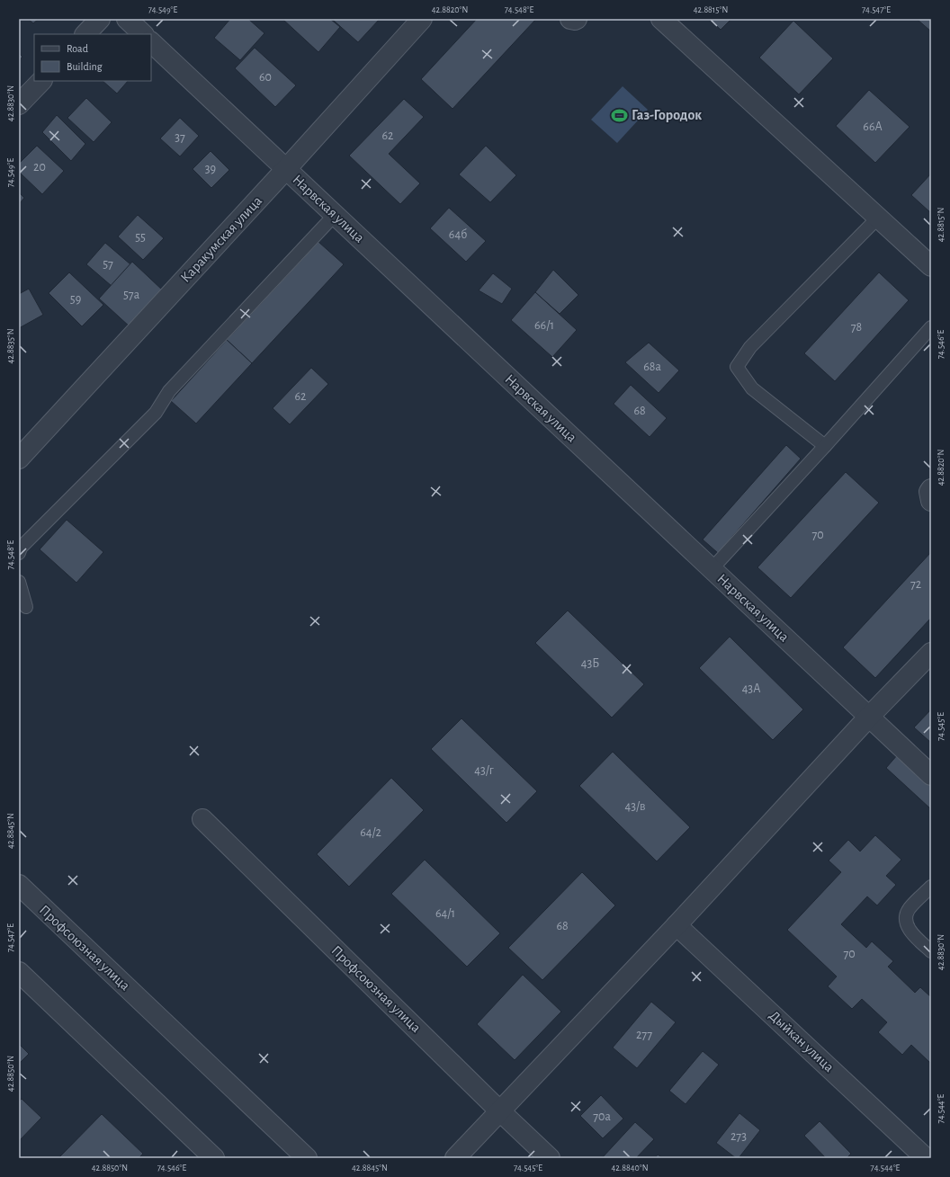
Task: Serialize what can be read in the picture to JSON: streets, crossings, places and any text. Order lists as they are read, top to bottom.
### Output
{
  "streets": {
    "street": [
      "Нарвская улица",
      "Каракумская улица",
      "Профсоюзная улица",
      "Дыйкан улица"
    ]
  },
  "crossings": [
    ["Нарвская улица", "Каракумская улица"]
  ],
  "places": {
    "sports": ["Газ-Городок"]
  },
  "house_numbers": [
    "60",
    "66А",
    "62",
    "37",
    "20",
    "39",
    "64б",
    "55",
    "57",
    "57а",
    "59",
    "66/1",
    "78",
    "68а",
    "62",
    "68",
    "70",
    "72",
    "43Б",
    "43А",
    "43/г",
    "43/в",
    "64/2",
    "64/1",
    "68",
    "70",
    "277",
    "70а",
    "273"
  ],
  "legend": ["Road", "Building"],
  "coordinates": [
    "74.549°E",
    "42.8820°N",
    "74.548°E",
    "42.8815°N",
    "74.547°E",
    "42.8830°N",
    "74.546°E",
    "42.8835°N",
    "74.545°E",
    "42.8845°N",
    "42.8850°N",
    "74.544°E",
    "42.8840°N"
  ]
}
